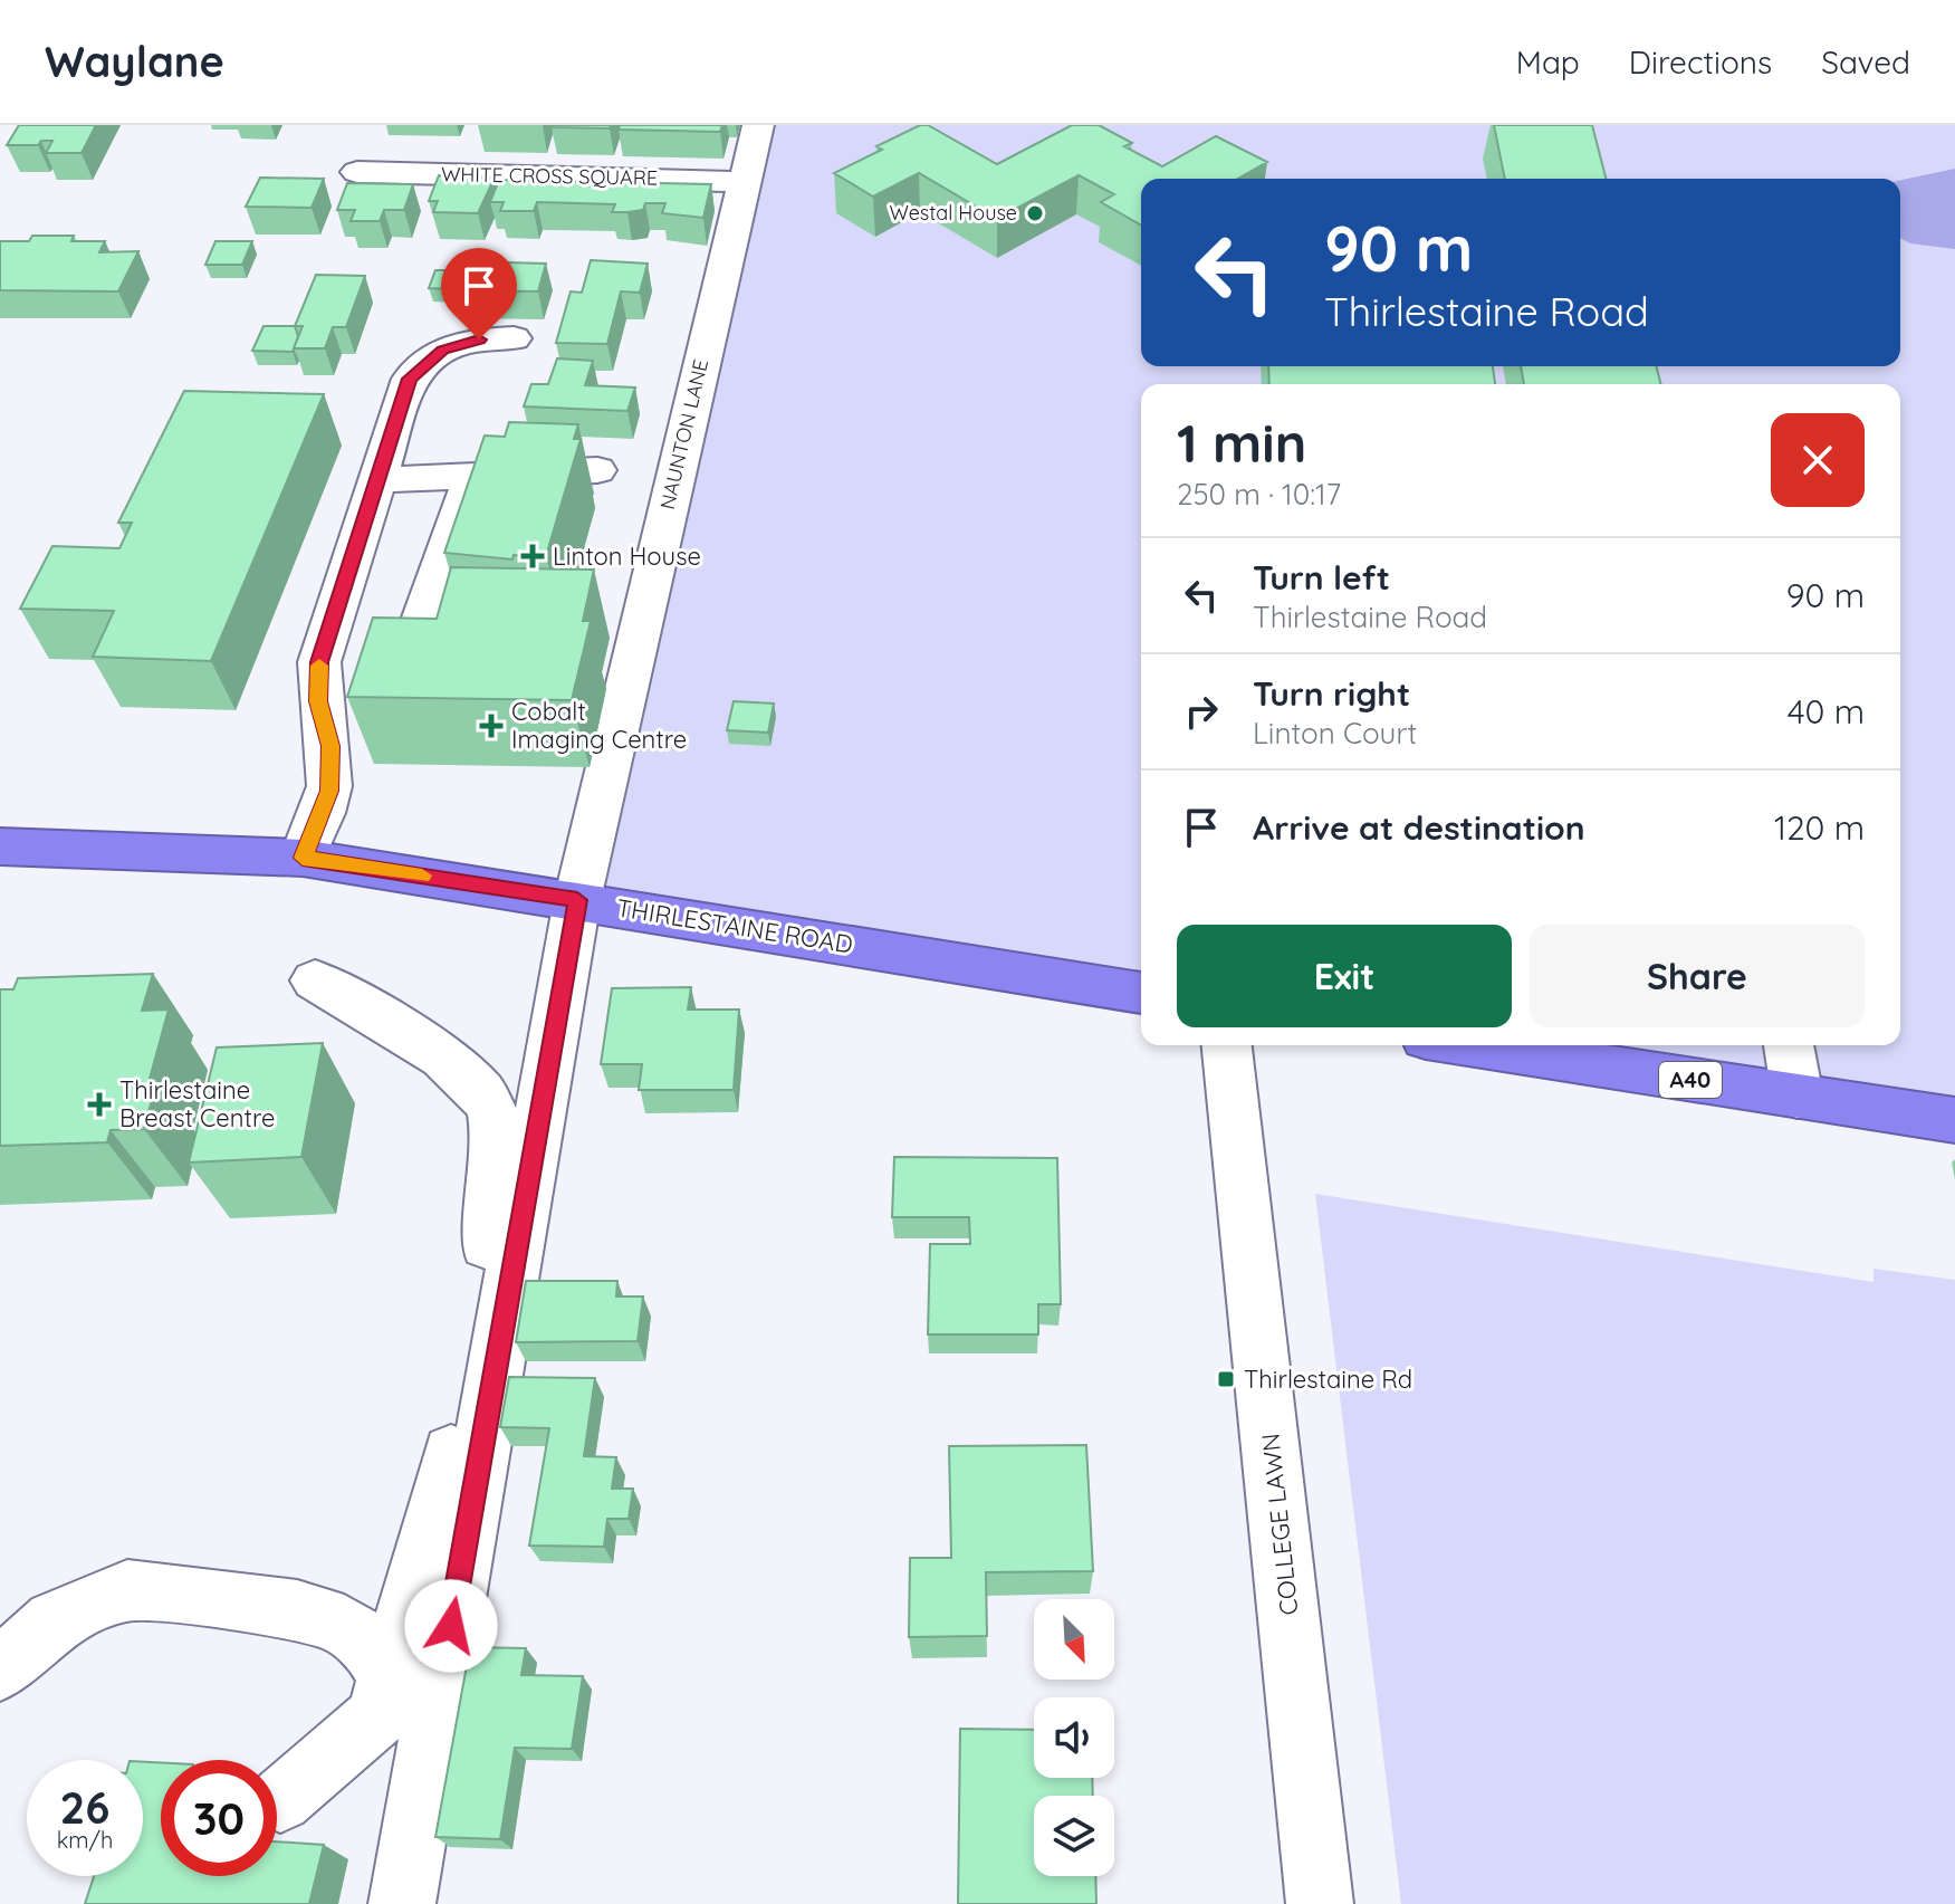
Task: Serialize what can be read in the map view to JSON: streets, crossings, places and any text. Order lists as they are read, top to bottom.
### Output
{
  "streets": {
    "highway": ["THIRLESTAINE ROAD", "A40"],
    "street": ["WHITE CROSS SQUARE", "NAUNTON LANE", "COLLEGE LAWN"]
  },
  "crossings": [
    ["WHITE CROSS SQUARE", "NAUNTON LANE"],
    ["NAUNTON LANE", "THIRLESTAINE ROAD"]
  ],
  "places": {
    "other": ["Westal House"],
    "health": ["Linton House", "Cobalt Imaging Centre", "Thirlestaine Breast Centre"],
    "transit": ["Thirlestaine Rd"]
  },
  "north": "bottom right",
  "page": {
    "header": "Waylane",
    "nav": ["Map", "Directions", "Saved"],
    "turn": ["90 m", "Thirlestaine Road"],
    "heading": ["1 min", "250 m · 10:17"],
    "list": [
      {
        "name": "Turn left",
        "note": "Thirlestaine Road",
        "value": "90 m"
      },
      {
        "name": "Turn right",
        "note": "Linton Court",
        "value": "40 m"
      },
      {
        "name": "Arrive at destination",
        "value": "120 m"
      }
    ],
    "buttons": ["Exit", "Share"],
    "speed": "26 km/h",
    "limit": "30"
  }
}
